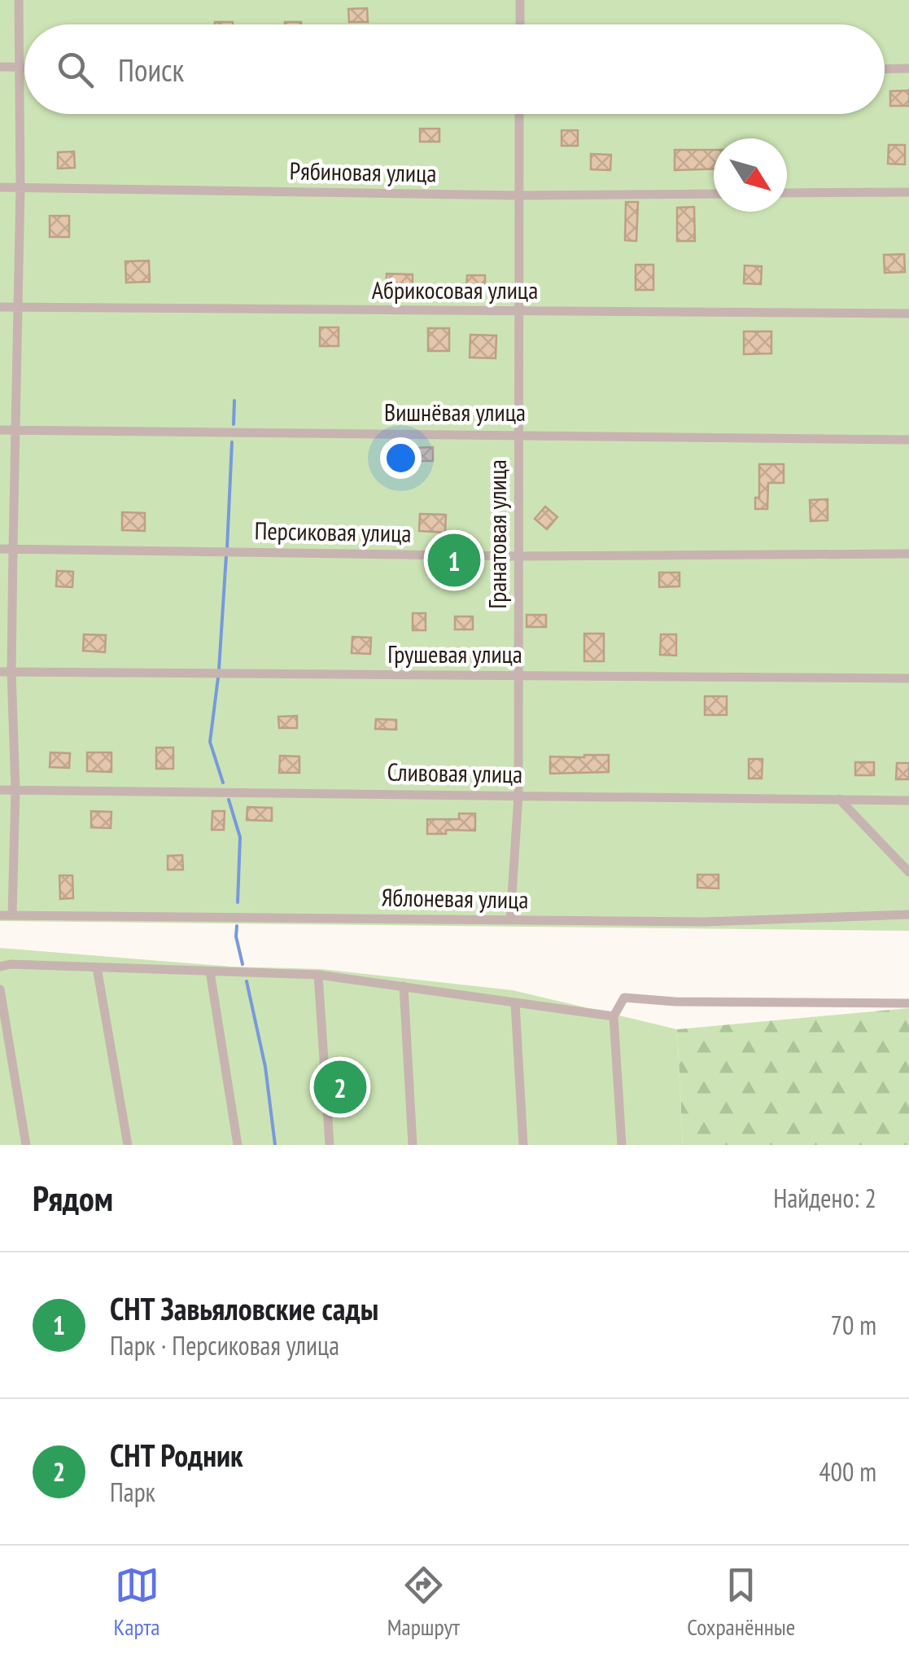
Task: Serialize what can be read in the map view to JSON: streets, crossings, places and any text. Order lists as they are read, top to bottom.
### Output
{
  "streets": {
    "street": [
      "Рябиновая улица",
      "Абрикосовая улица",
      "Вишнёвая улица",
      "Персиковая улица",
      "Гранатовая улица",
      "Грушевая улица",
      "Сливовая улица",
      "Яблоневая улица"
    ]
  },
  "crossings": [
    ["Рябиновая улица", "Гранатовая улица"],
    ["Абрикосовая улица", "Гранатовая улица"],
    ["Вишнёвая улица", "Гранатовая улица"],
    ["Персиковая улица", "Гранатовая улица"],
    ["Гранатовая улица", "Грушевая улица"],
    ["Гранатовая улица", "Сливовая улица"],
    ["Гранатовая улица", "Яблоневая улица"]
  ],
  "north": "bottom right",
  "page": {
    "search": "Поиск",
    "pins": ["1", "2"],
    "heading": ["Рядом", "Найдено: 2"],
    "list": [
      {
        "mark": "1",
        "name": "СНТ Завьяловские сады",
        "note": "Парк · Персиковая улица",
        "value": "70 m"
      },
      {
        "mark": "2",
        "name": "СНТ Родник",
        "note": "Парк",
        "value": "400 m"
      }
    ],
    "nav": ["Карта", "Маршрут", "Сохранённые"]
  }
}
